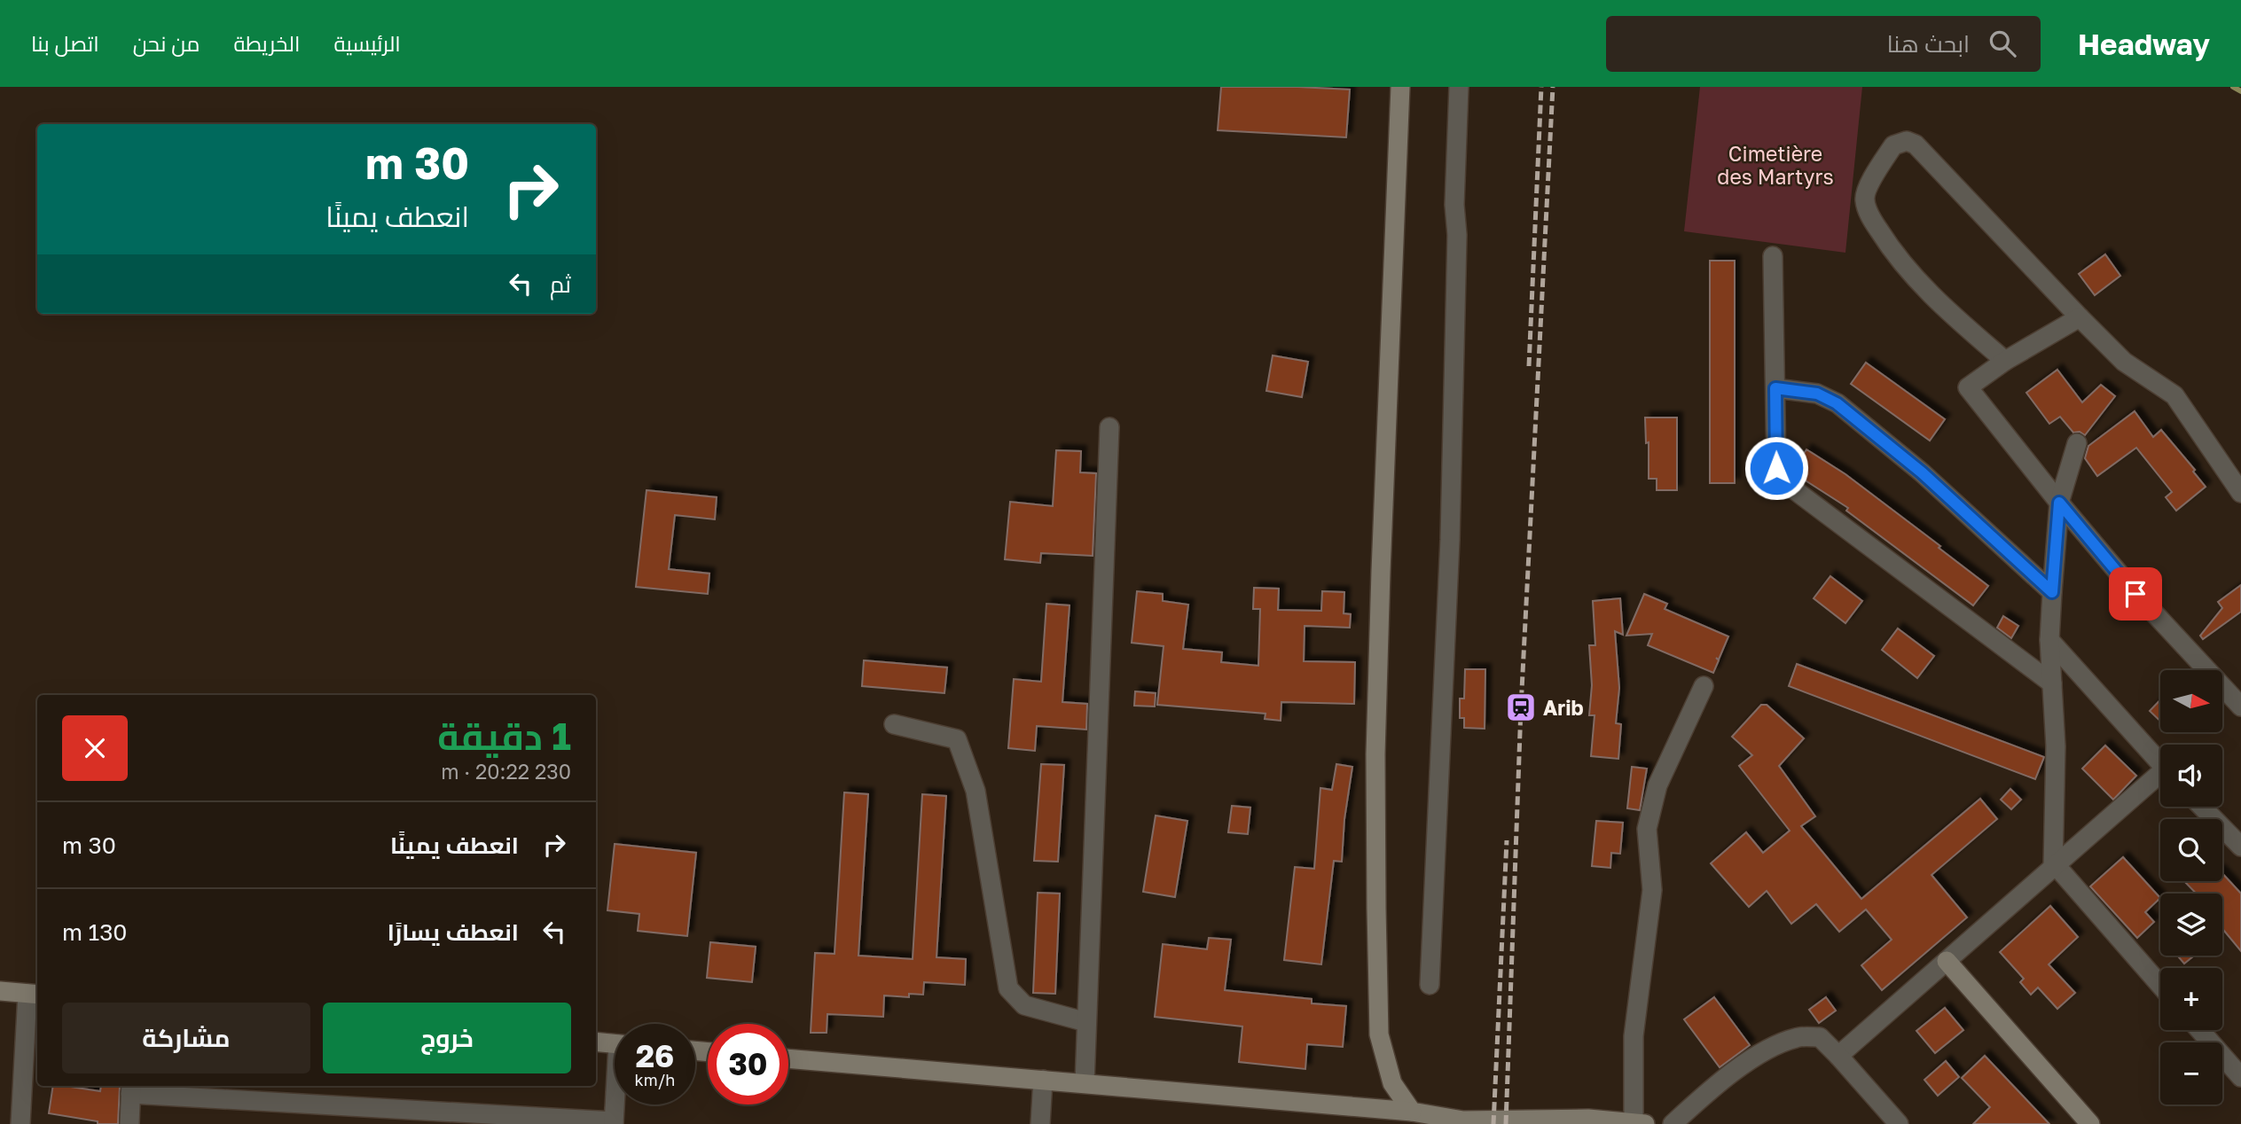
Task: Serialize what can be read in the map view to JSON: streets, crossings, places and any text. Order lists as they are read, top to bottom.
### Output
{
  "parks": ["Cimetière des Martyrs"],
  "places": {
    "station": ["Arib"]
  },
  "north": "right",
  "page": {
    "header": "Headway",
    "search": "ابحث هنا",
    "nav": [
      "الرئيسية",
      "الخريطة",
      "من نحن",
      "اتصل بنا"
    ],
    "turn": ["30 m", "انعطف يمينًا"],
    "then": "ثم",
    "map_buttons": ["+", "−"],
    "heading": ["1 دقيقة", "230 m · 20:22"],
    "list": [
      {
        "name": "انعطف يمينًا",
        "value": "30 m"
      },
      {
        "name": "انعطف يسارًا",
        "value": "130 m"
      }
    ],
    "buttons": ["خروج", "مشاركة"],
    "speed": "26 km/h",
    "limit": "30"
  }
}
